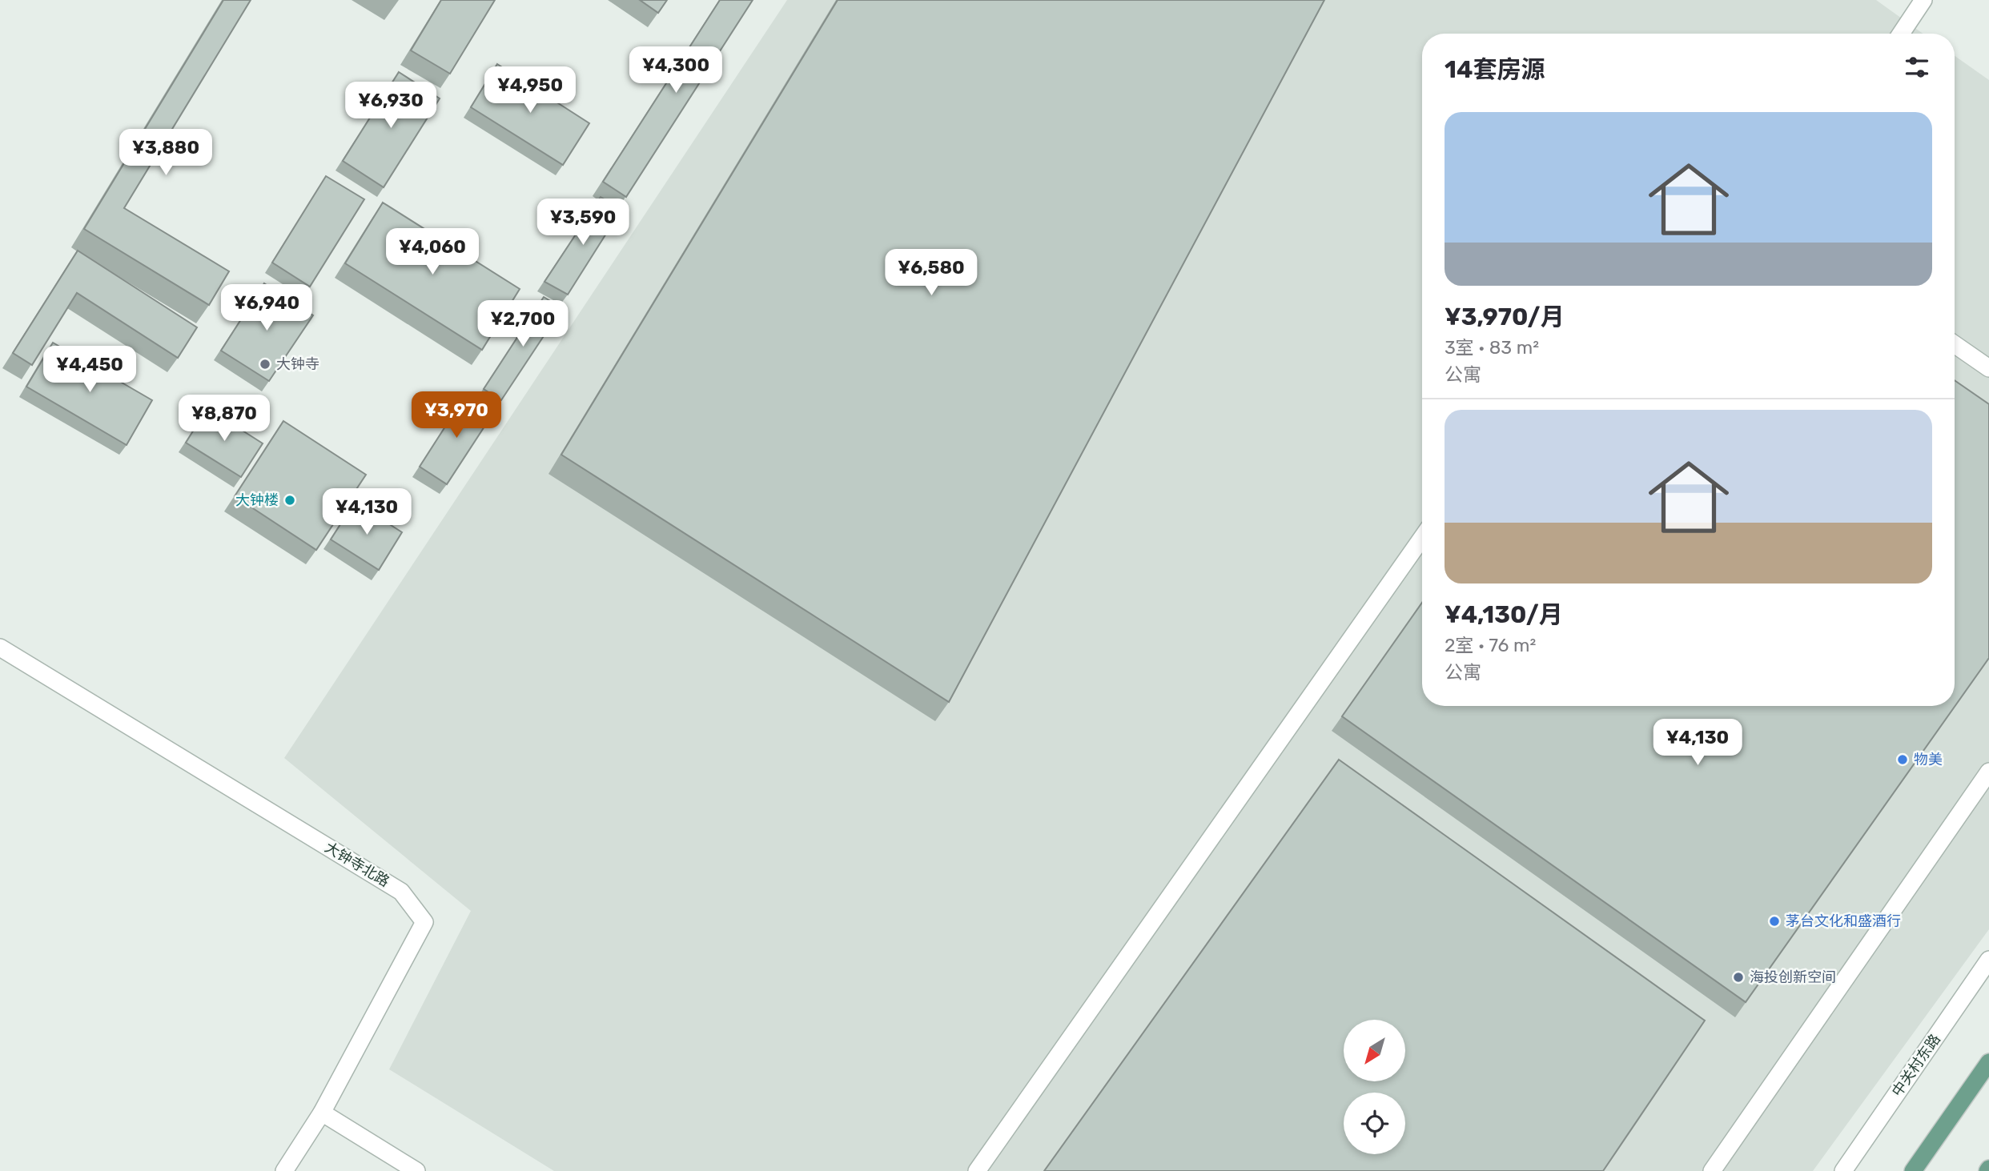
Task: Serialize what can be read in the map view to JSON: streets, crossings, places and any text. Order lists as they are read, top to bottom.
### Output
{
  "streets": {
    "street": ["大钟寺北路", "中关村东路"]
  },
  "places": [
    "大钟寺",
    "大钟楼",
    "物美",
    "茅台文化和盛酒行",
    "海投创新空间"
  ],
  "north": "bottom left",
  "page": {
    "heading": "14套房源",
    "price": [
      "¥4,300",
      "¥4,950",
      "¥6,930",
      "¥3,880",
      "¥3,590",
      "¥4,060",
      "¥6,580",
      "¥6,940",
      "¥2,700",
      "¥4,450",
      "¥3,970",
      "¥8,870",
      "¥4,130",
      "¥4,130"
    ],
    "list": [
      {
        "name": "¥3,970/月",
        "note": "3室 · 83 m² · 公寓"
      },
      {
        "name": "¥4,130/月",
        "note": "2室 · 76 m² · 公寓"
      }
    ]
  }
}
